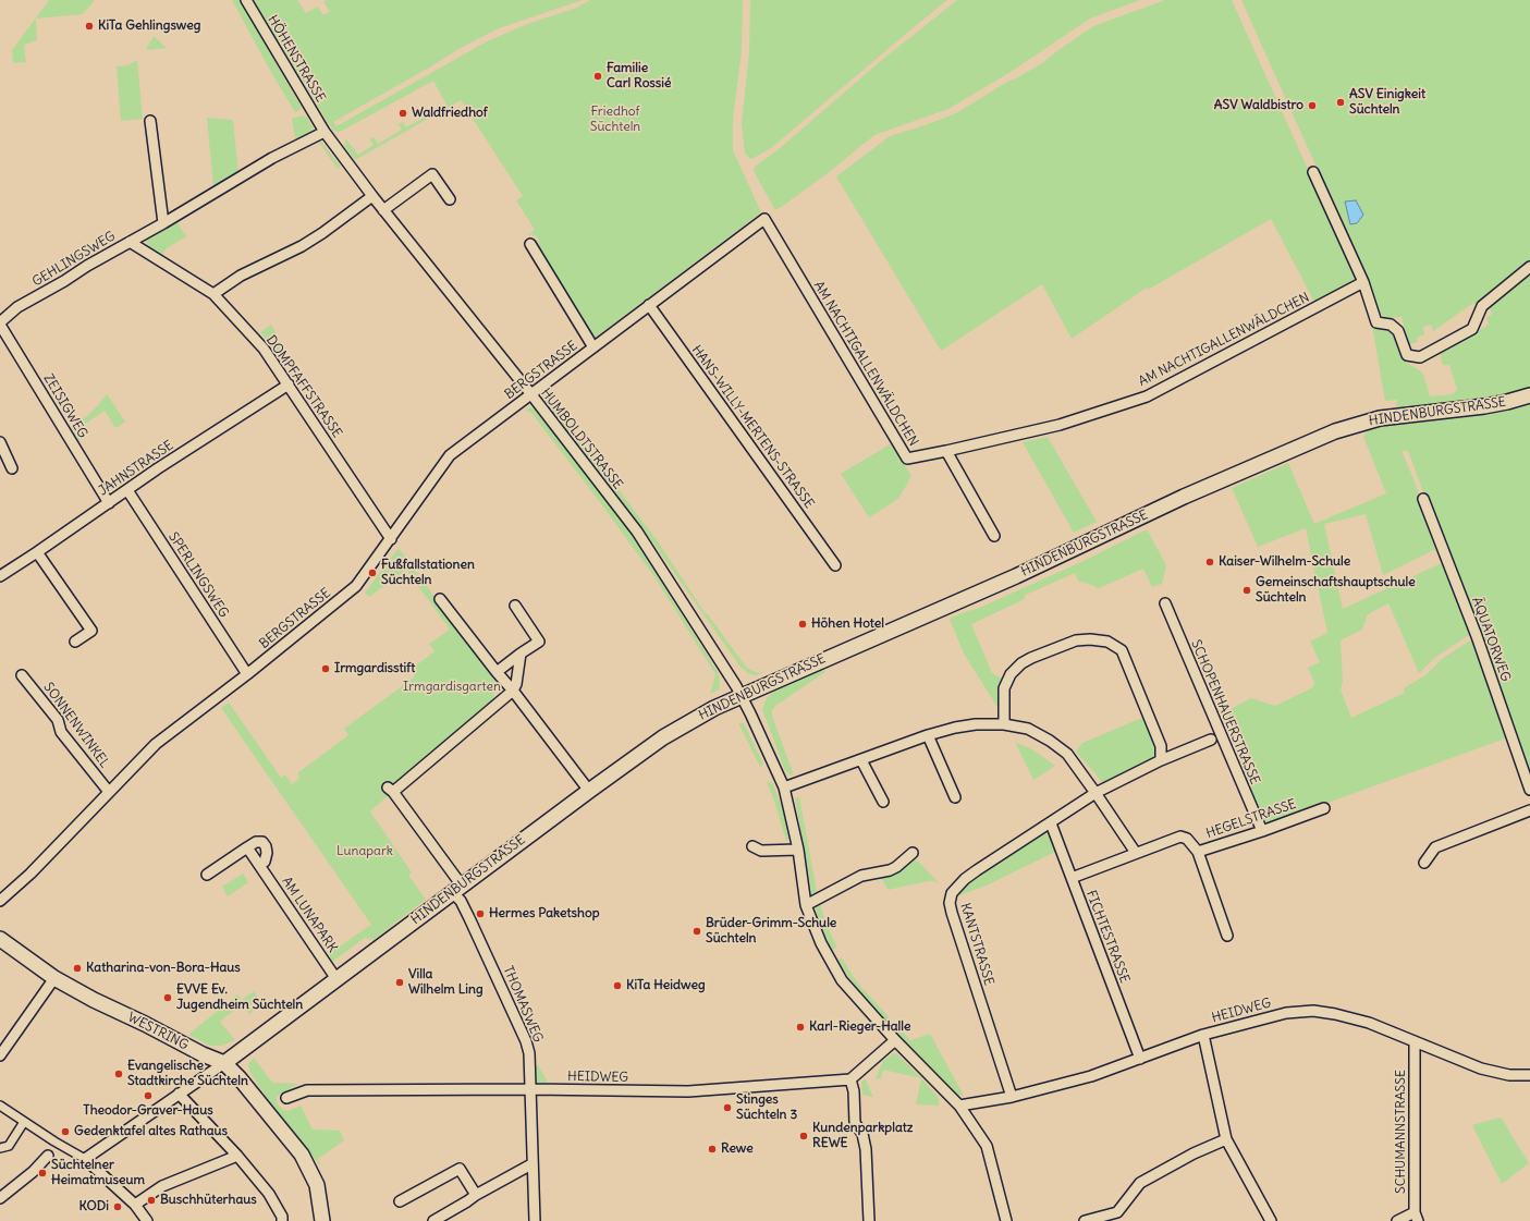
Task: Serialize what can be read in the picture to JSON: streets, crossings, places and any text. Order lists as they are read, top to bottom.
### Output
{
  "streets": {
    "main road": ["HINDENBURGSTRASSE", "WESTRING"],
    "street": [
      "HÖHENSTRASSE",
      "GEHLINGSWEG",
      "AM NACHTIGALLENWÄLDCHEN",
      "BERGSTRASSE",
      "DOMPFAFFSTRASSE",
      "ZEISIGWEG",
      "HANS-WILLY-MERTENS-STRASSE",
      "HUMBOLDTSTRASSE",
      "JAHNSTRASSE",
      "SPERLINGSWEG",
      "ÄQUATORWEG",
      "SCHOPENHAUERSTRASSE",
      "SONNENWINKEL",
      "HEGELSTRASSE",
      "AM LUNAPARK",
      "FICHTESTRASSE",
      "KANTSTRASSE",
      "THOMASWEG",
      "HEIDWEG",
      "SCHUMANNSTRASSE"
    ]
  },
  "crossings": [
    ["HÖHENSTRASSE", "GEHLINGSWEG"],
    ["HÖHENSTRASSE", "HUMBOLDTSTRASSE"],
    ["GEHLINGSWEG", "DOMPFAFFSTRASSE"],
    ["GEHLINGSWEG", "ZEISIGWEG"],
    ["GEHLINGSWEG", "HUMBOLDTSTRASSE"],
    ["AM NACHTIGALLENWÄLDCHEN", "BERGSTRASSE"],
    ["BERGSTRASSE", "DOMPFAFFSTRASSE"],
    ["BERGSTRASSE", "HANS-WILLY-MERTENS-STRASSE"],
    ["BERGSTRASSE", "HUMBOLDTSTRASSE"],
    ["BERGSTRASSE", "SPERLINGSWEG"],
    ["BERGSTRASSE", "SONNENWINKEL"],
    ["DOMPFAFFSTRASSE", "JAHNSTRASSE"],
    ["ZEISIGWEG", "JAHNSTRASSE"],
    ["HINDENBURGSTRASSE", "HUMBOLDTSTRASSE"],
    ["HINDENBURGSTRASSE", "AM LUNAPARK"],
    ["HINDENBURGSTRASSE", "THOMASWEG"],
    ["HINDENBURGSTRASSE", "WESTRING"],
    ["HUMBOLDTSTRASSE", "HEIDWEG"],
    ["JAHNSTRASSE", "SPERLINGSWEG"],
    ["SCHOPENHAUERSTRASSE", "HEGELSTRASSE"],
    ["HEGELSTRASSE", "FICHTESTRASSE"],
    ["FICHTESTRASSE", "KANTSTRASSE"],
    ["FICHTESTRASSE", "HEIDWEG"],
    ["KANTSTRASSE", "HEIDWEG"],
    ["THOMASWEG", "HEIDWEG"],
    ["HEIDWEG", "SCHUMANNSTRASSE"]
  ],
  "parks": ["Friedhof Süchteln", "Irmgardisgarten", "Lunapark"],
  "places": [
    "KiTa Gehlingsweg",
    "Familie Carl Rossié",
    "ASV Einigkeit Süchteln",
    "ASV Waldbistro",
    "Waldfriedhof",
    "Kaiser-Wilhelm-Schule",
    "Fußfallstationen Süchteln",
    "Gemeinschaftshauptschule Süchteln",
    "Höhen Hotel",
    "Irmgardisstift",
    "Hermes Paketshop",
    "Brüder-Grimm-Schule Süchteln",
    "Katharina-von-Bora-Haus",
    "Villa Wilhelm Ling",
    "KiTa Heidweg",
    "EVVE Ev. Jugendheim Süchteln",
    "Karl-Rieger-Halle",
    "Evangelische Stadtkirche Süchteln",
    "Theodor-Graver-Haus",
    "Stinges Süchteln 3",
    "Gedenktafel altes Rathaus",
    "Kundenparkplatz REWE",
    "Rewe",
    "Süchtelner Heimatmuseum",
    "Buschhüterhaus",
    "KODi"
  ]
}
